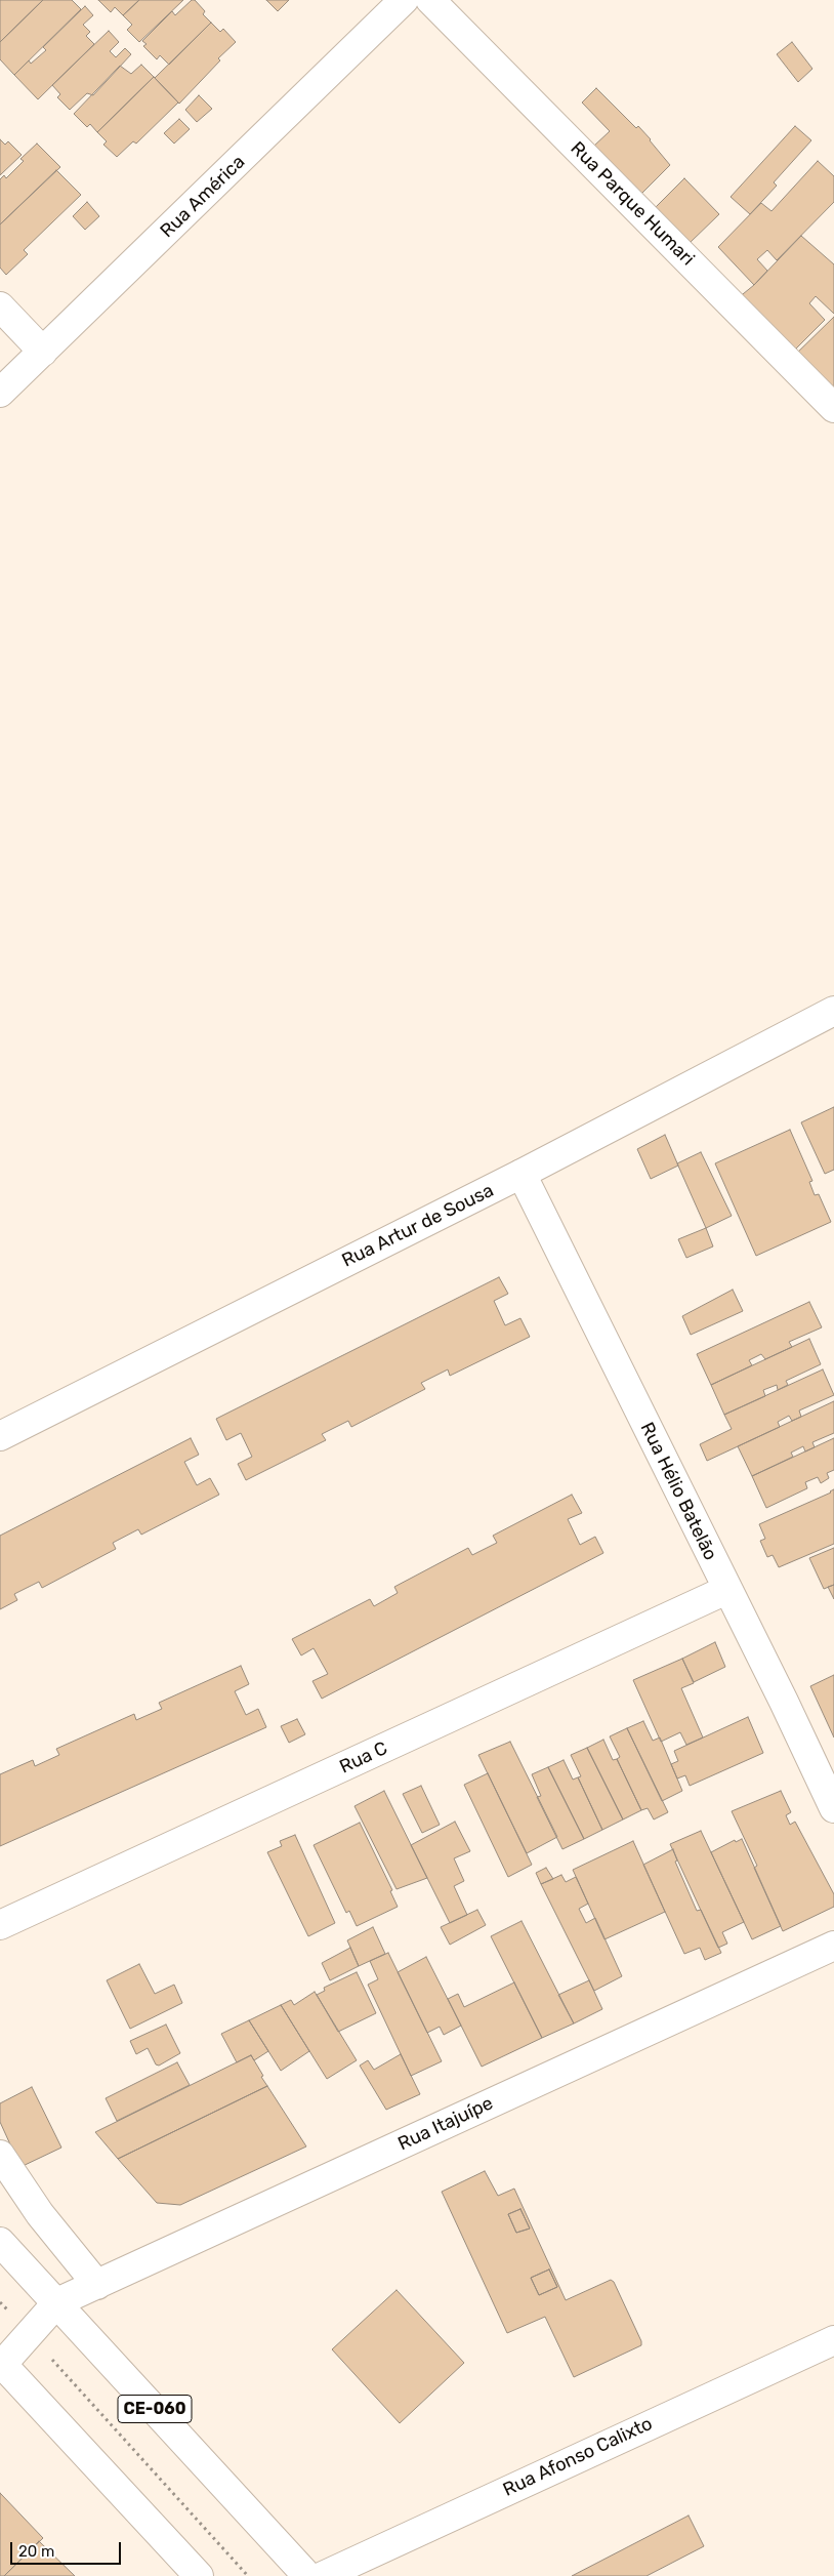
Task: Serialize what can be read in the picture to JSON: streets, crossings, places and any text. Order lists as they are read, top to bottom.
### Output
{
  "streets": {
    "street": [
      "Rua América",
      "Rua Parque Humari",
      "Rua Artur de Sousa",
      "Rua Hélio Batelão",
      "Rua C",
      "Rua Itajuípe",
      "CE-060",
      "Rua Afonso Calixto"
    ]
  },
  "crossings": [
    ["Rua Artur de Sousa", "Rua Hélio Batelão"],
    ["Rua Hélio Batelão", "Rua C"],
    ["Rua Itajuípe", "CE-060"]
  ],
  "scale_bar": "20 m"
}
